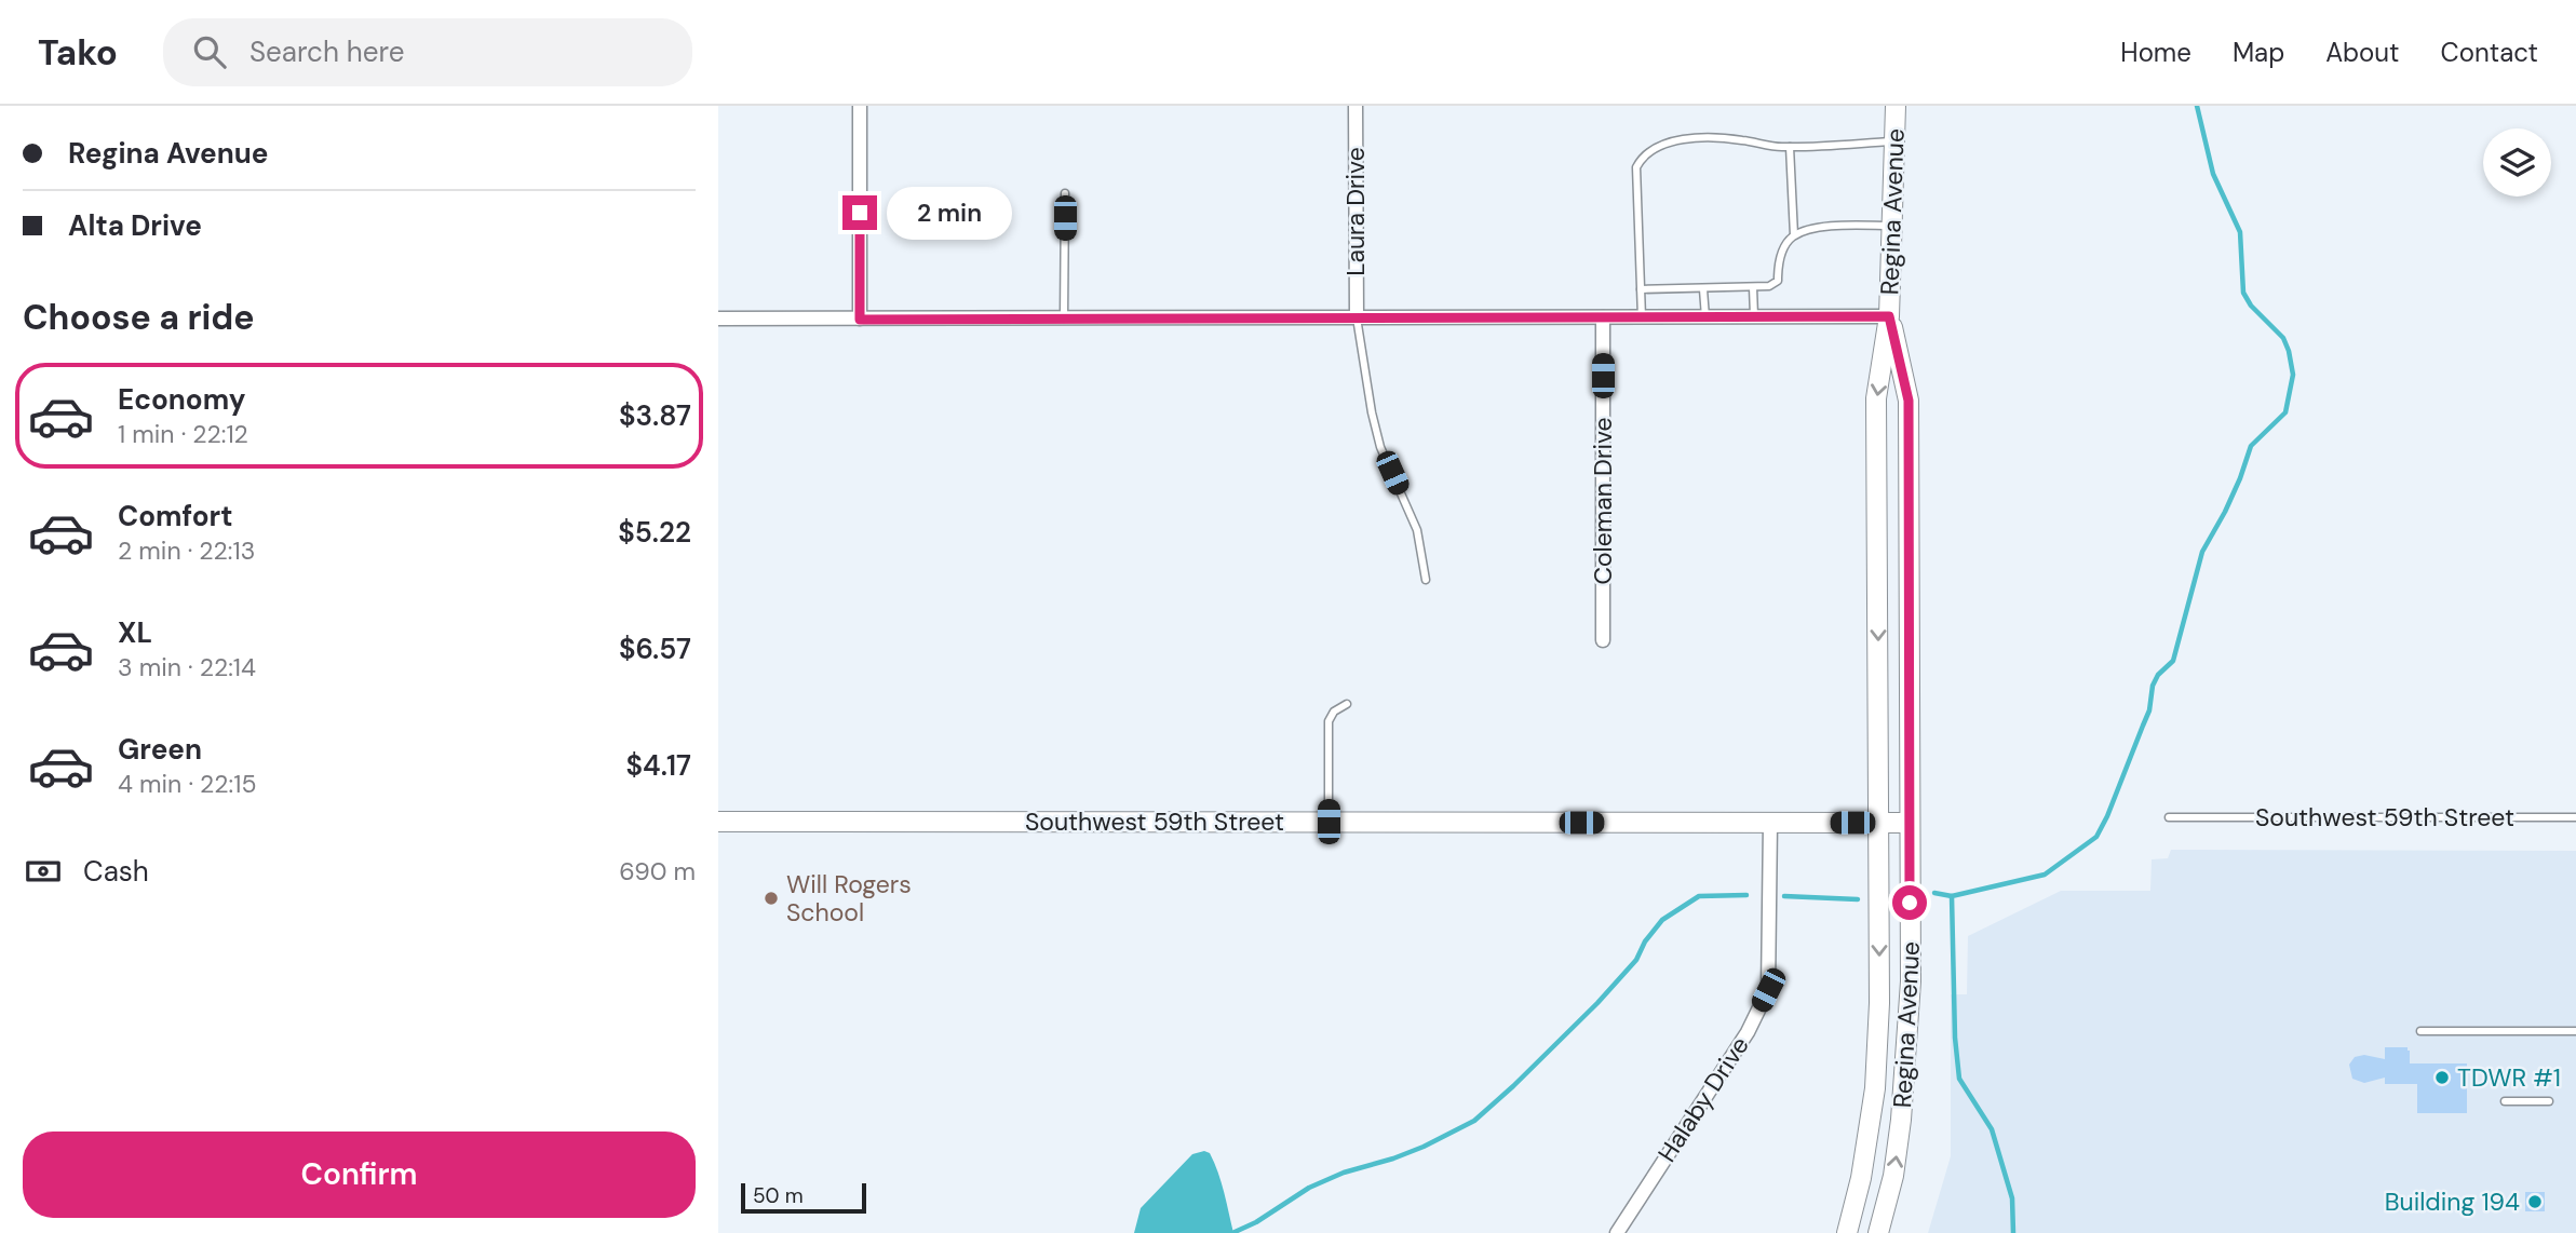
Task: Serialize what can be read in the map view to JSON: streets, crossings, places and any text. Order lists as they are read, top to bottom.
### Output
{
  "streets": {
    "main road": ["Regina Avenue", "Southwest 59th Street"],
    "street": ["Laura Drive", "Coleman Drive", "Halaby Drive"]
  },
  "crossings": [
    ["Regina Avenue", "Southwest 59th Street"],
    ["Southwest 59th Street", "Halaby Drive"]
  ],
  "places": ["Will Rogers School", "TDWR #1", "Building 194"],
  "scale_bar": "50 m",
  "page": {
    "header": "Tako",
    "search": "Search here",
    "nav": [
      "Home",
      "Map",
      "About",
      "Contact"
    ],
    "banner": ["Regina Avenue", "Alta Drive"],
    "bubble": "2 min",
    "heading": "Choose a ride",
    "list": [
      {
        "name": "Economy",
        "note": "1 min · 22:12",
        "value": "$3.87"
      },
      {
        "name": "Comfort",
        "note": "2 min · 22:13",
        "value": "$5.22"
      },
      {
        "name": "XL",
        "note": "3 min · 22:14",
        "value": "$6.57"
      },
      {
        "name": "Green",
        "note": "4 min · 22:15",
        "value": "$4.17"
      }
    ],
    "pay": ["Cash", "690 m"],
    "buttons": "Confirm",
    "scale": "50 m"
  }
}
